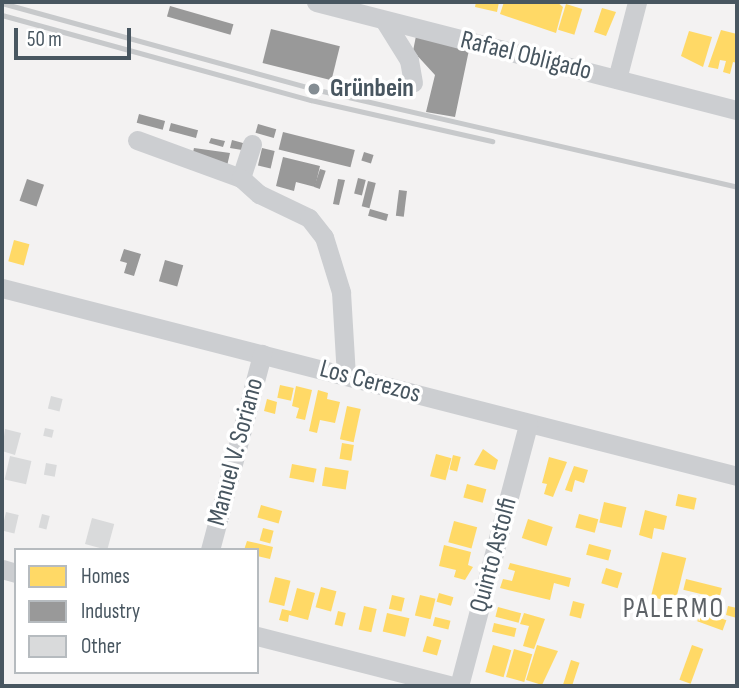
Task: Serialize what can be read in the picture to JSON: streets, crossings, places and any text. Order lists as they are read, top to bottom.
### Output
{
  "streets": {
    "street": [
      "Rafael Obligado",
      "Los Cerezos",
      "Manuel V. Soriano",
      "Quinto Astolfi"
    ]
  },
  "crossings": [
    ["Los Cerezos", "Manuel V. Soriano"],
    ["Los Cerezos", "Quinto Astolfi"]
  ],
  "districts": ["PALERMO"],
  "places": ["Grünbein"],
  "legend": ["Homes", "Industry", "Other"],
  "scale_bar": "50 m"
}
